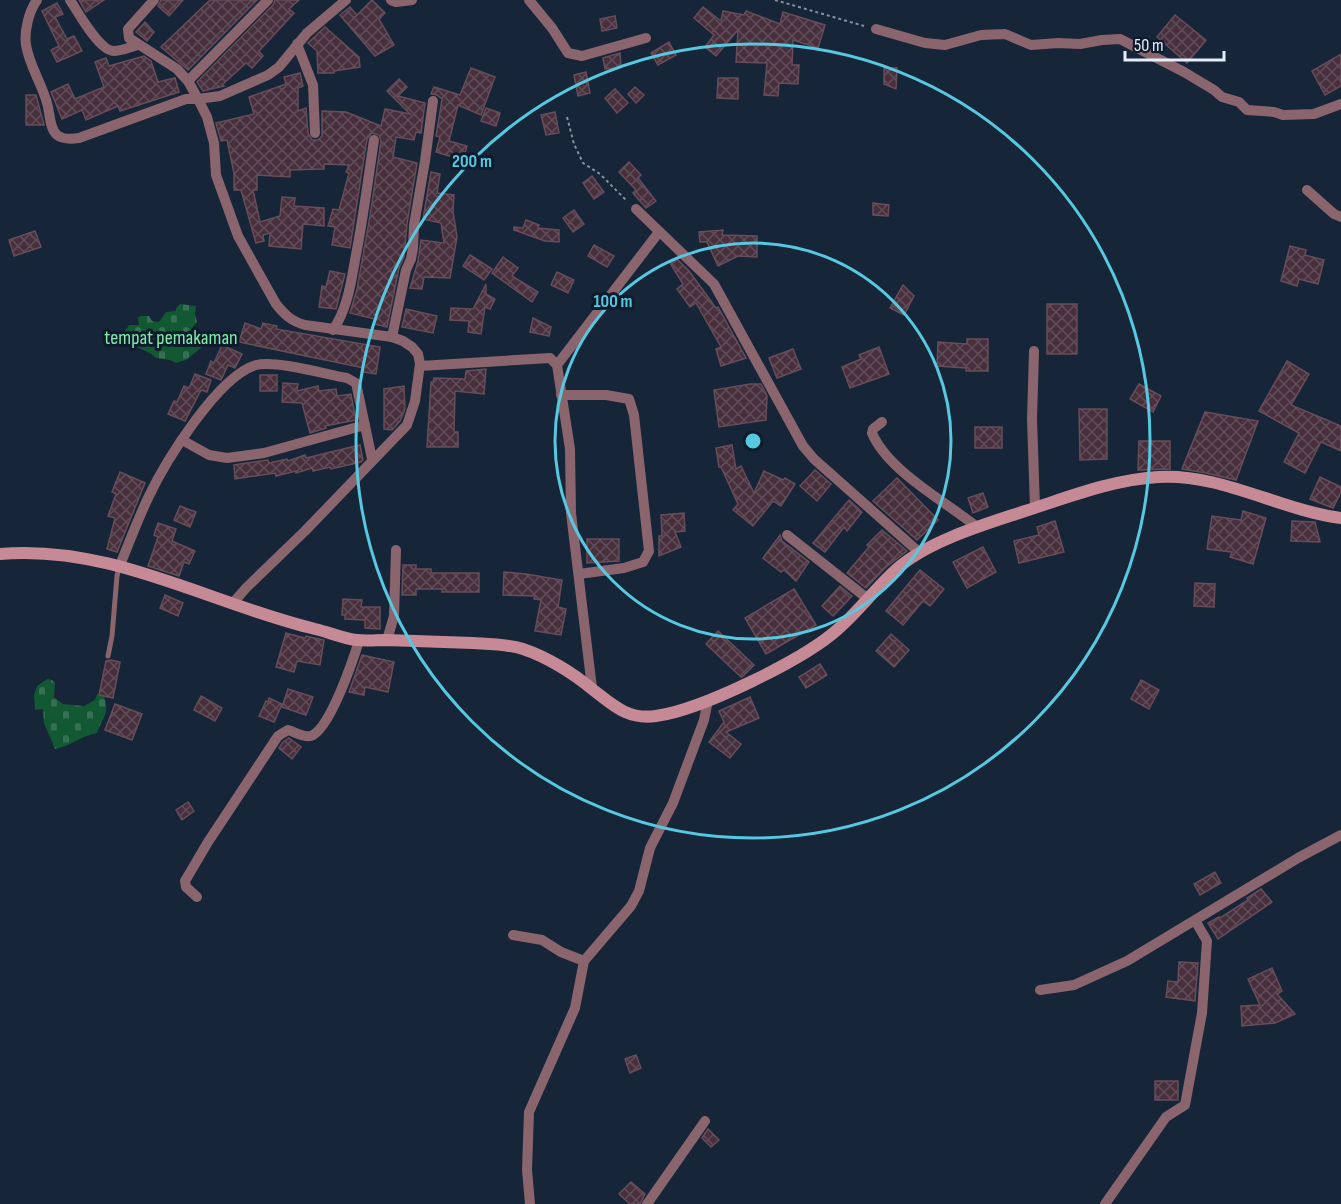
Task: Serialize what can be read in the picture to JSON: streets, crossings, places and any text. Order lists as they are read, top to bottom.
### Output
{
  "parks": ["tempat pemakaman"],
  "scale_bar": "50 m",
  "rings": ["200 m", "100 m"]
}
